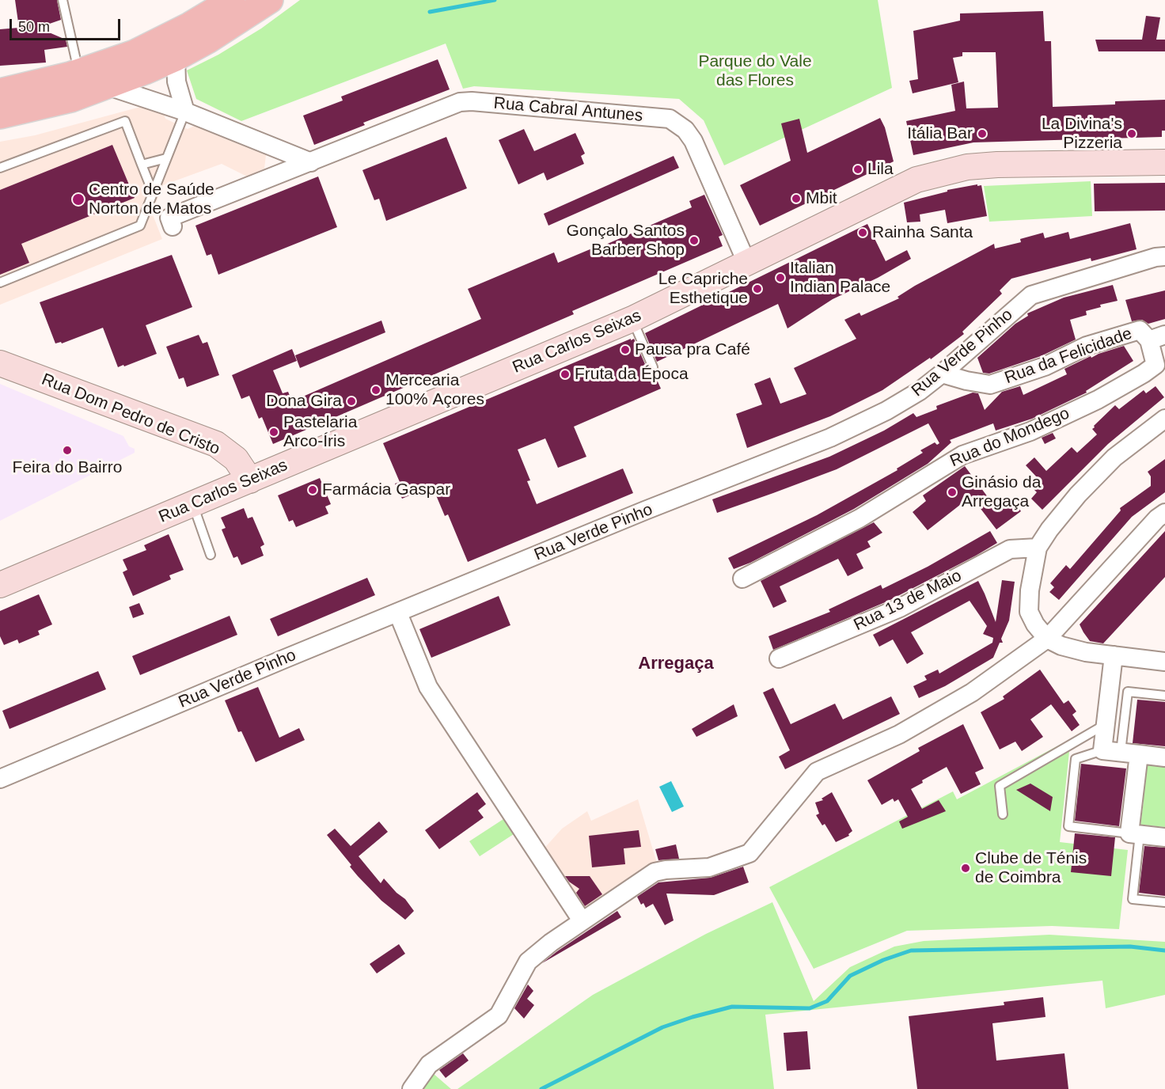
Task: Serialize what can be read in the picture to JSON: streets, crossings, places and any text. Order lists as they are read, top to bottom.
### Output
{
  "streets": {
    "street": [
      "Rua Cabral Antunes",
      "Rua Carlos Seixas",
      "Rua Verde Pinho",
      "Rua da Felicidade",
      "Rua Dom Pedro de Cristo",
      "Rua do Mondego",
      "Rua 13 de Maio"
    ]
  },
  "crossings": [
    ["Rua Cabral Antunes", "Rua Carlos Seixas"],
    ["Rua Carlos Seixas", "Rua Dom Pedro de Cristo"],
    ["Rua Verde Pinho", "Rua da Felicidade"],
    ["Rua da Felicidade", "Rua do Mondego"]
  ],
  "districts": ["Arregaça"],
  "parks": ["Parque do Vale das Flores"],
  "places": [
    "Itália Bar",
    "La Divina's Pizzeria",
    "Lila",
    "Mbit",
    "Centro de Saúde Norton de Matos",
    "Rainha Santa",
    "Gonçalo Santos Barber Shop",
    "Italian Indian Palace",
    "Le Capriche Esthetique",
    "Pausa pra Café",
    "Fruta da Época",
    "Mercearia 100% Açores",
    "Dona Gira",
    "Pastelaria Arco-Íris",
    "Feira do Bairro",
    "Farmácia Gaspar",
    "Ginásio da Arregaça",
    "Clube de Ténis de Coimbra"
  ],
  "scale_bar": "50 m"
}
